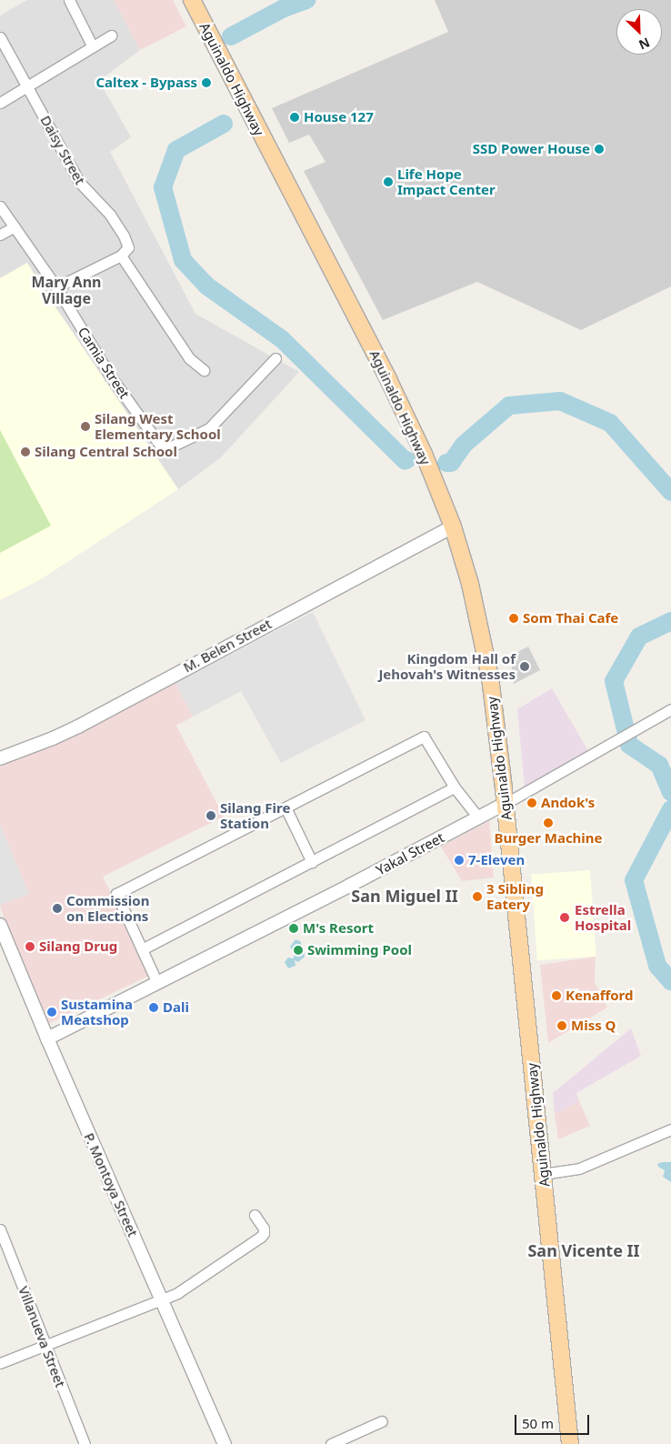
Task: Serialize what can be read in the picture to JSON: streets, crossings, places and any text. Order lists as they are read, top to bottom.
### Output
{
  "streets": {
    "main road": ["Aguinaldo Highway"],
    "street": [
      "Daisy Street",
      "Camia Street",
      "M. Belen Street",
      "Yakal Street",
      "P. Montoya Street",
      "Villanueva Street"
    ]
  },
  "crossings": [
    ["Aguinaldo Highway", "M. Belen Street"],
    ["Aguinaldo Highway", "Yakal Street"],
    ["Yakal Street", "P. Montoya Street"]
  ],
  "districts": ["Mary Ann Village", "San Miguel II", "San Vicente II"],
  "places": [
    "Caltex - Bypass",
    "House 127",
    "SSD Power House",
    "Life Hope Impact Center",
    "Silang West Elementary School",
    "Silang Central School",
    "Som Thai Cafe",
    "Kingdom Hall of Jehovah's Witnesses",
    "Andok's",
    "Silang Fire Station",
    "Burger Machine",
    "7-Eleven",
    "3 Sibling Eatery",
    "Commission on Elections",
    "Estrella Hospital",
    "M's Resort",
    "Silang Drug",
    "Swimming Pool",
    "Kenafford",
    "Dali",
    "Sustamina Meatshop",
    "Miss Q"
  ],
  "scale_bar": "50 m",
  "north": "bottom right"
}
